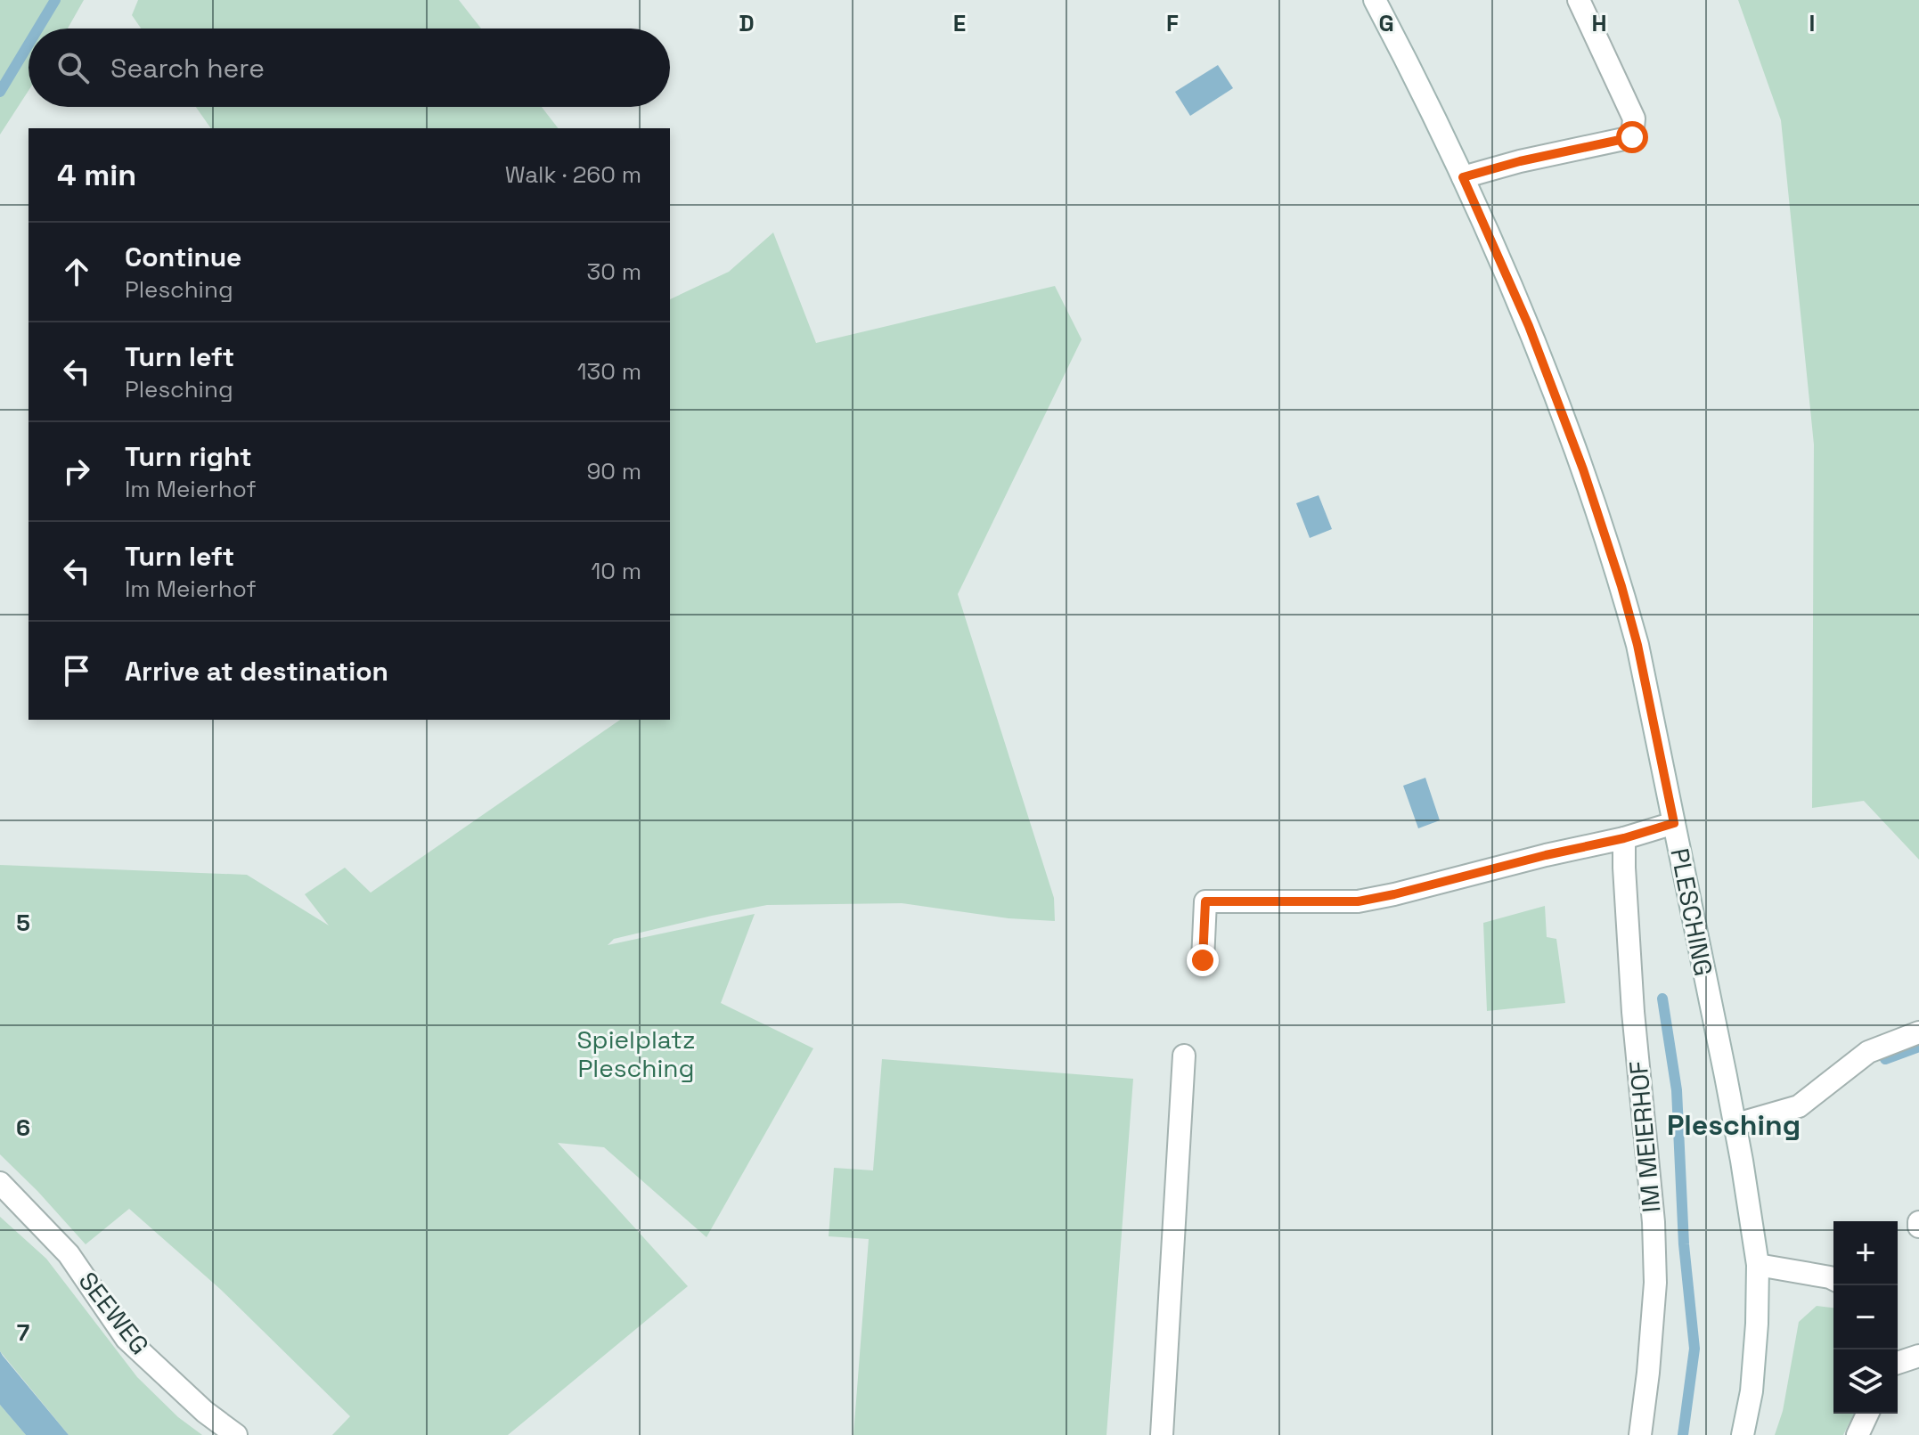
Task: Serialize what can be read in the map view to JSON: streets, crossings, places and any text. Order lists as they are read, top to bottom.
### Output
{
  "streets": {
    "street": ["PLESCHING", "IM MEIERHOF", "SEEWEG"]
  },
  "districts": ["Plesching"],
  "parks": ["Spielplatz Plesching"],
  "page": {
    "search": "Search here",
    "heading": ["4 min", "Walk · 260 m"],
    "list": [
      ["Continue", "Plesching", "30 m"],
      ["Turn left", "Plesching", "130 m"],
      ["Turn right", "Im Meierhof", "90 m"],
      ["Turn left", "Im Meierhof", "10 m"],
      "Arrive at destination"
    ],
    "map_buttons": ["+", "−"]
  },
  "grid": {
    "columns": [
      "D",
      "E",
      "F",
      "G",
      "H",
      "I"
    ],
    "rows": ["5", "6", "7"]
  }
}
